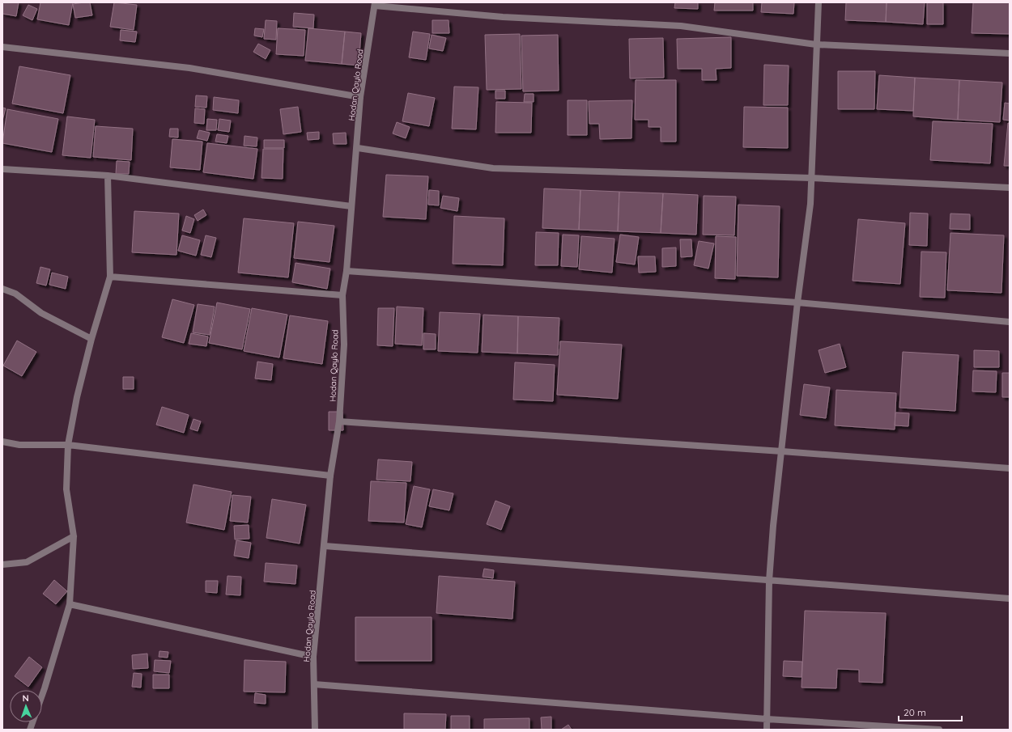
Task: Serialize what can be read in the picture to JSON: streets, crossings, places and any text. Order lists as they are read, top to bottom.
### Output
{
  "streets": {
    "street": ["Hodan Qaylo Road"]
  },
  "scale_bar": "20 m",
  "north": "top"
}
